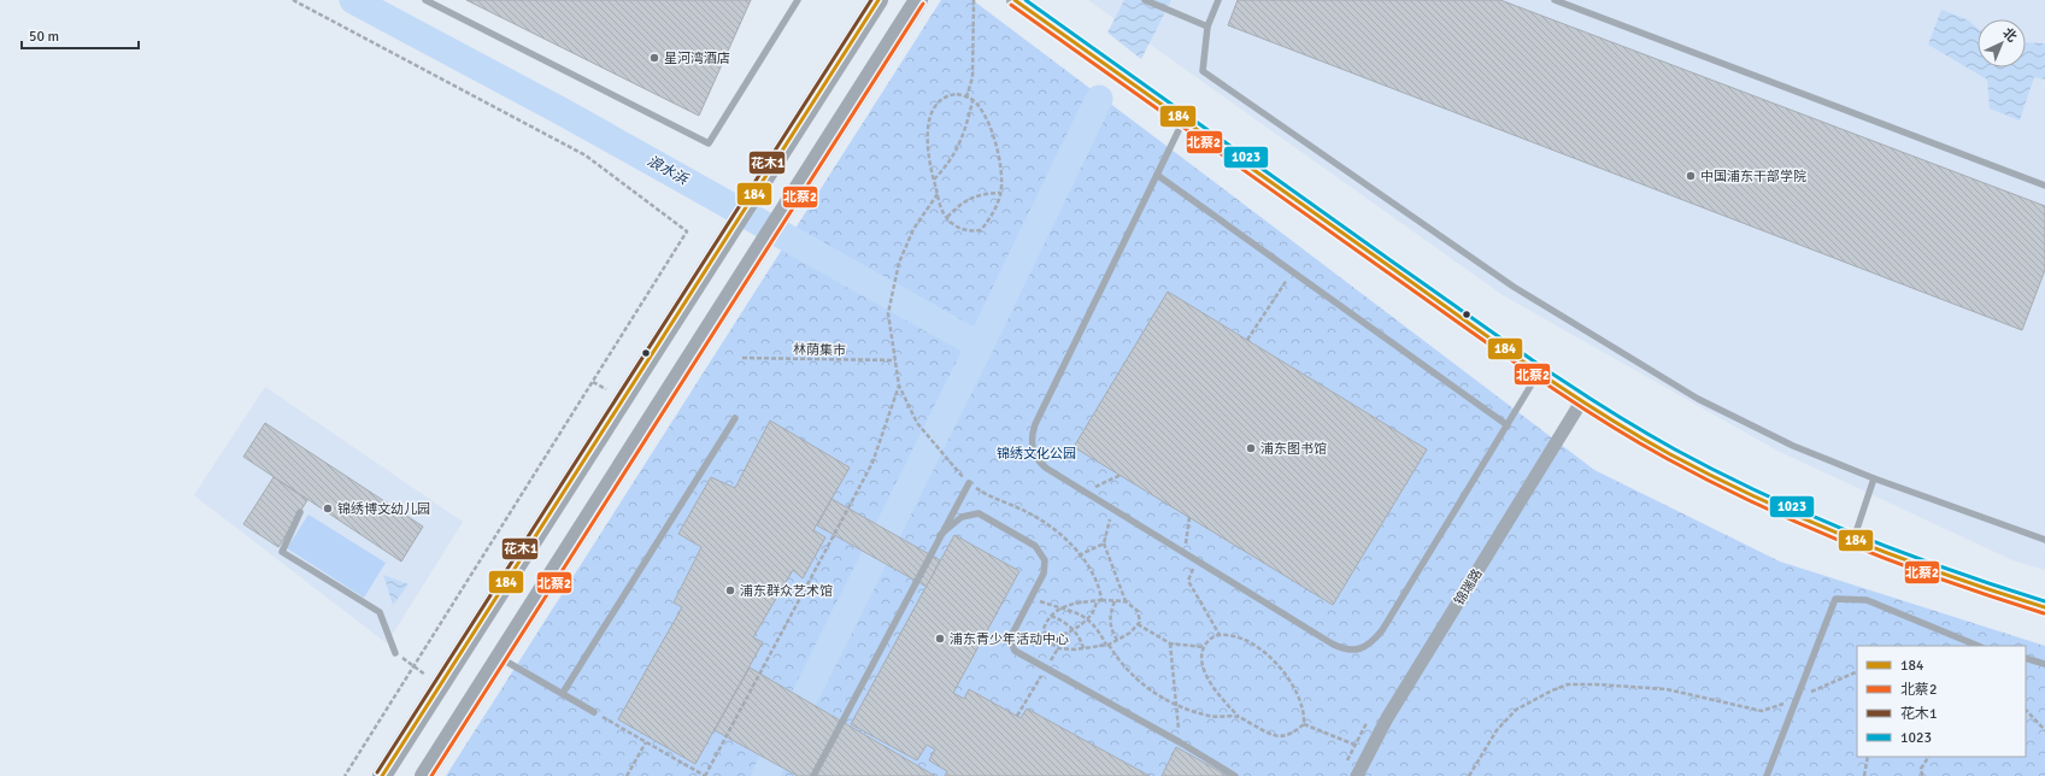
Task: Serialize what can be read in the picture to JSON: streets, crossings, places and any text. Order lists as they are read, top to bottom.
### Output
{
  "streets": {
    "street": ["锦瑞路"],
    "path": ["林荫集市"]
  },
  "water": ["浪水浜"],
  "parks": ["锦绣文化公园"],
  "places": [
    "星河湾酒店",
    "中国浦东干部学院",
    "浦东图书馆",
    "锦绣博文幼儿园",
    "浦东群众艺术馆",
    "浦东青少年活动中心"
  ],
  "lines": [
    "transit line 184",
    "transit line 花木1",
    "transit line 1023",
    "transit line 北蔡2"
  ],
  "legend": [
    "184",
    "北蔡2",
    "花木1",
    "1023"
  ],
  "scale_bar": "50 m",
  "north": "top right"
}
